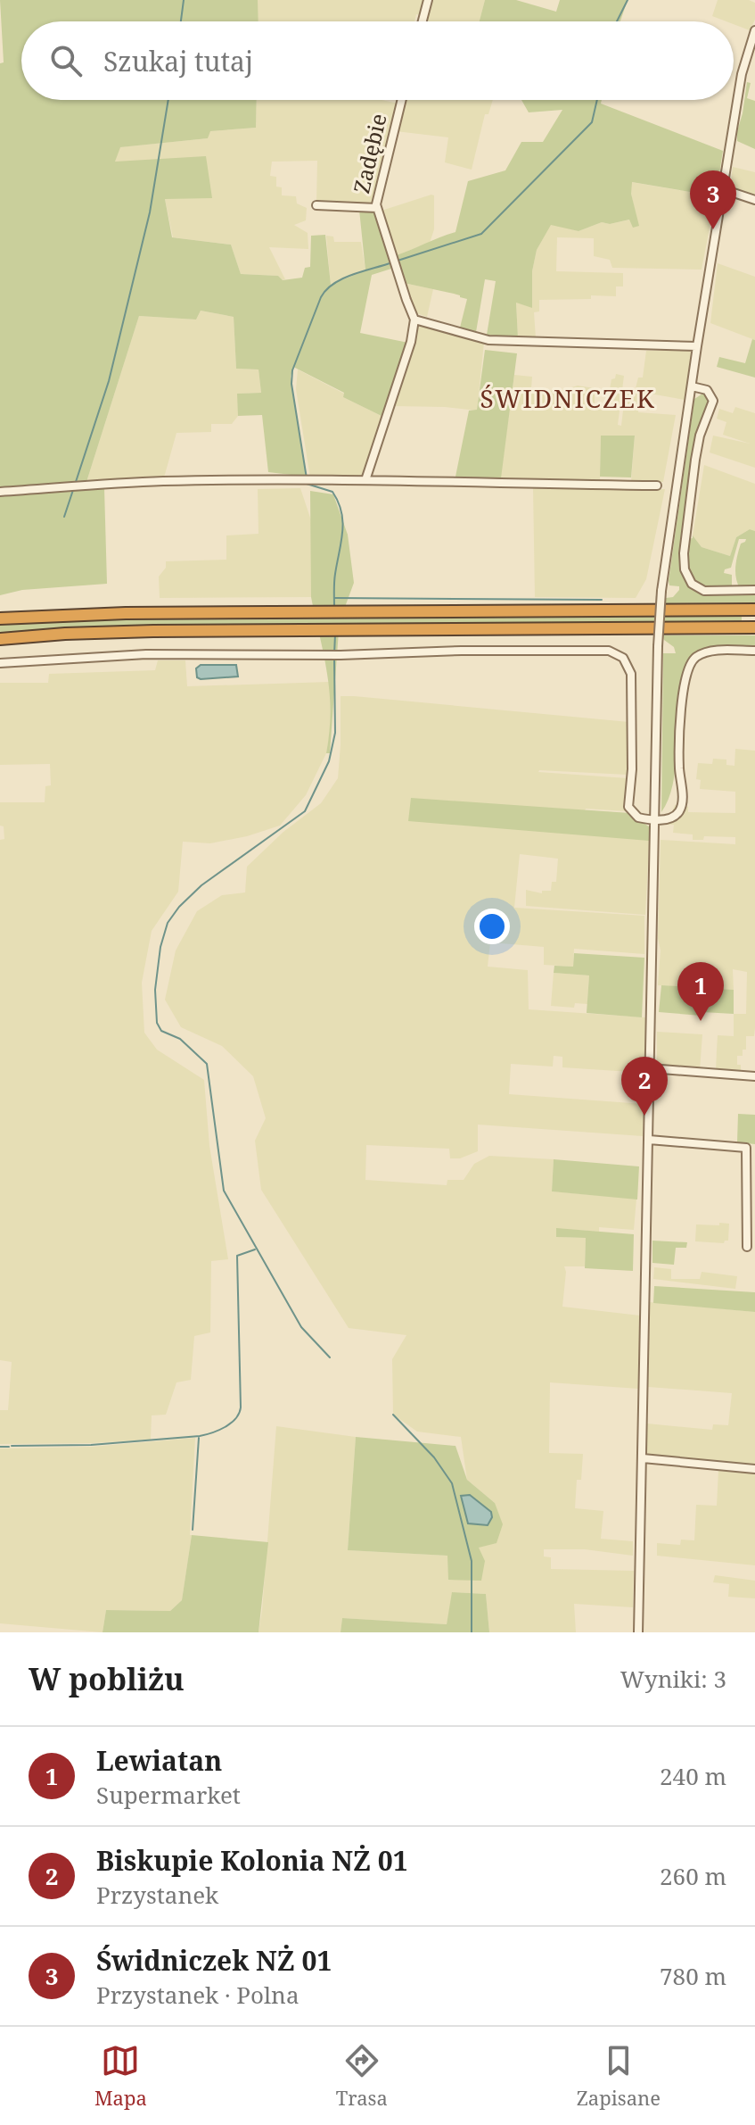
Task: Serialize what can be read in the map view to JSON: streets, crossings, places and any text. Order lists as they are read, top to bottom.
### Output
{
  "streets": {
    "street": ["Zadębie"]
  },
  "districts": ["ŚWIDNICZEK"],
  "page": {
    "search": "Szukaj tutaj",
    "pins": ["3", "1", "2"],
    "heading": ["W pobliżu", "Wyniki: 3"],
    "list": [
      {
        "mark": "1",
        "name": "Lewiatan",
        "note": "Supermarket",
        "value": "240 m"
      },
      {
        "mark": "2",
        "name": "Biskupie Kolonia NŻ 01",
        "note": "Przystanek",
        "value": "260 m"
      },
      {
        "mark": "3",
        "name": "Świdniczek NŻ 01",
        "note": "Przystanek · Polna",
        "value": "780 m"
      }
    ],
    "nav": ["Mapa", "Trasa", "Zapisane"]
  }
}
